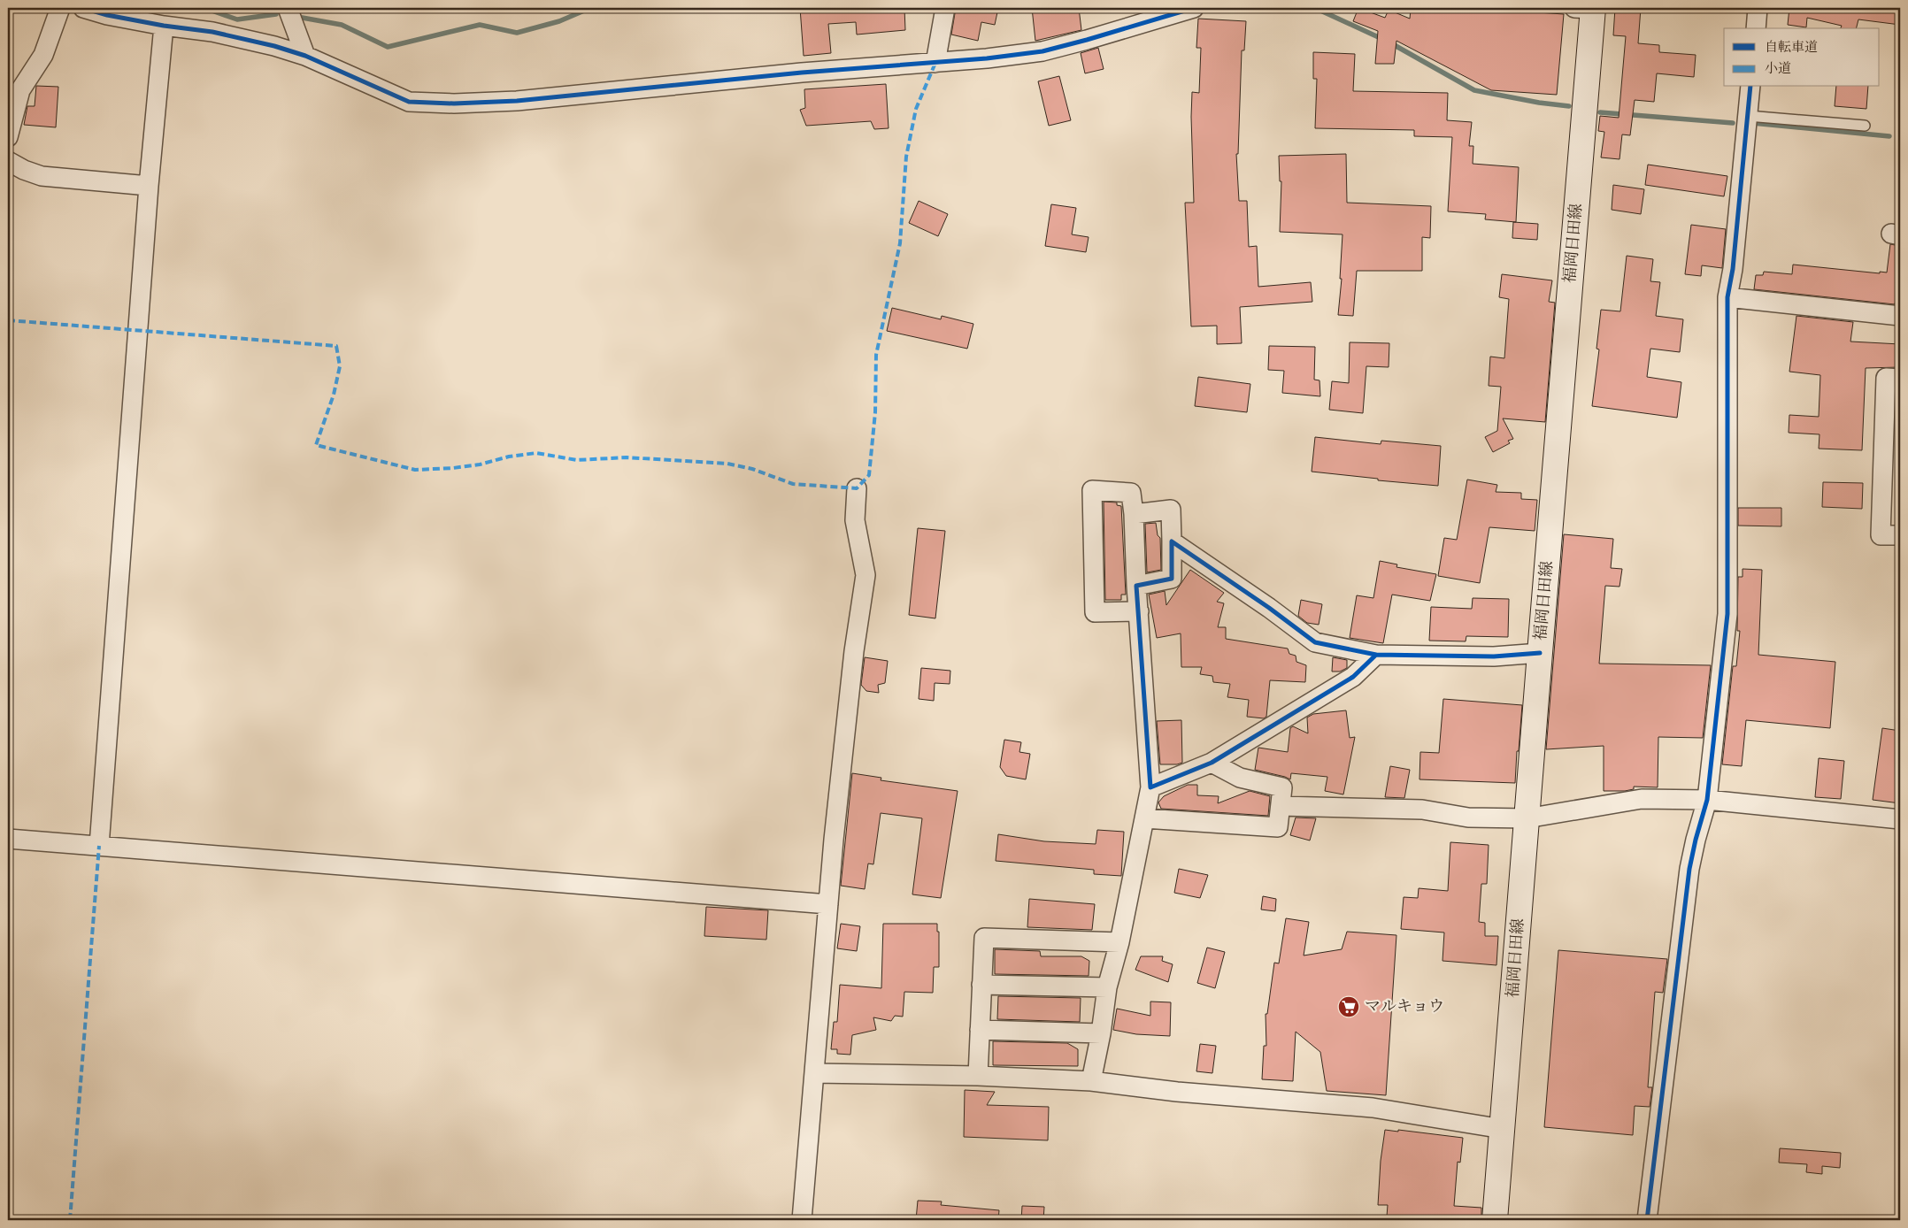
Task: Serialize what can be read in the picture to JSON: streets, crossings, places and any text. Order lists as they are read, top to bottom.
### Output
{
  "streets": {
    "main road": ["福岡日田線"]
  },
  "places": {
    "supermarket": ["マルキョウ"]
  },
  "legend": ["自転車道", "小道"]
}
